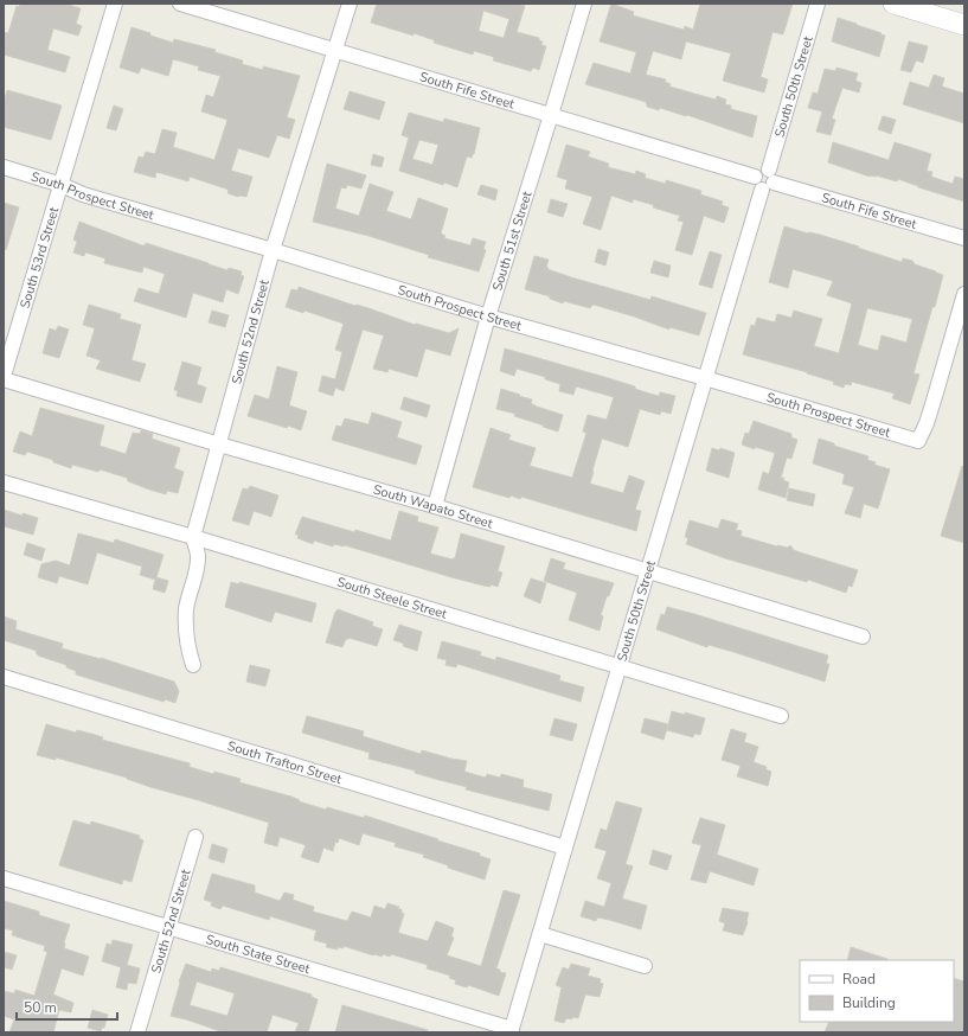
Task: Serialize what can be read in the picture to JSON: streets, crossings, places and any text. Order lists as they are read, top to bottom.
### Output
{
  "streets": {
    "street": [
      "South 50th Street",
      "South Fife Street",
      "South Prospect Street",
      "South 51st Street",
      "South 53rd Street",
      "South 52nd Street",
      "South Wapato Street",
      "South Steele Street",
      "South Trafton Street",
      "South State Street"
    ]
  },
  "crossings": [
    ["South 50th Street", "South Fife Street"],
    ["South 50th Street", "South Prospect Street"],
    ["South 50th Street", "South Wapato Street"],
    ["South 50th Street", "South Steele Street"],
    ["South 50th Street", "South Trafton Street"],
    ["South 50th Street", "South State Street"],
    ["South Fife Street", "South 51st Street"],
    ["South Fife Street", "South 52nd Street"],
    ["South Prospect Street", "South 51st Street"],
    ["South Prospect Street", "South 53rd Street"],
    ["South Prospect Street", "South 52nd Street"],
    ["South 51st Street", "South Wapato Street"],
    ["South 53rd Street", "South Wapato Street"],
    ["South 52nd Street", "South Wapato Street"],
    ["South 52nd Street", "South Steele Street"],
    ["South 52nd Street", "South State Street"]
  ],
  "legend": ["Road", "Building"],
  "scale_bar": "50 m"
}
